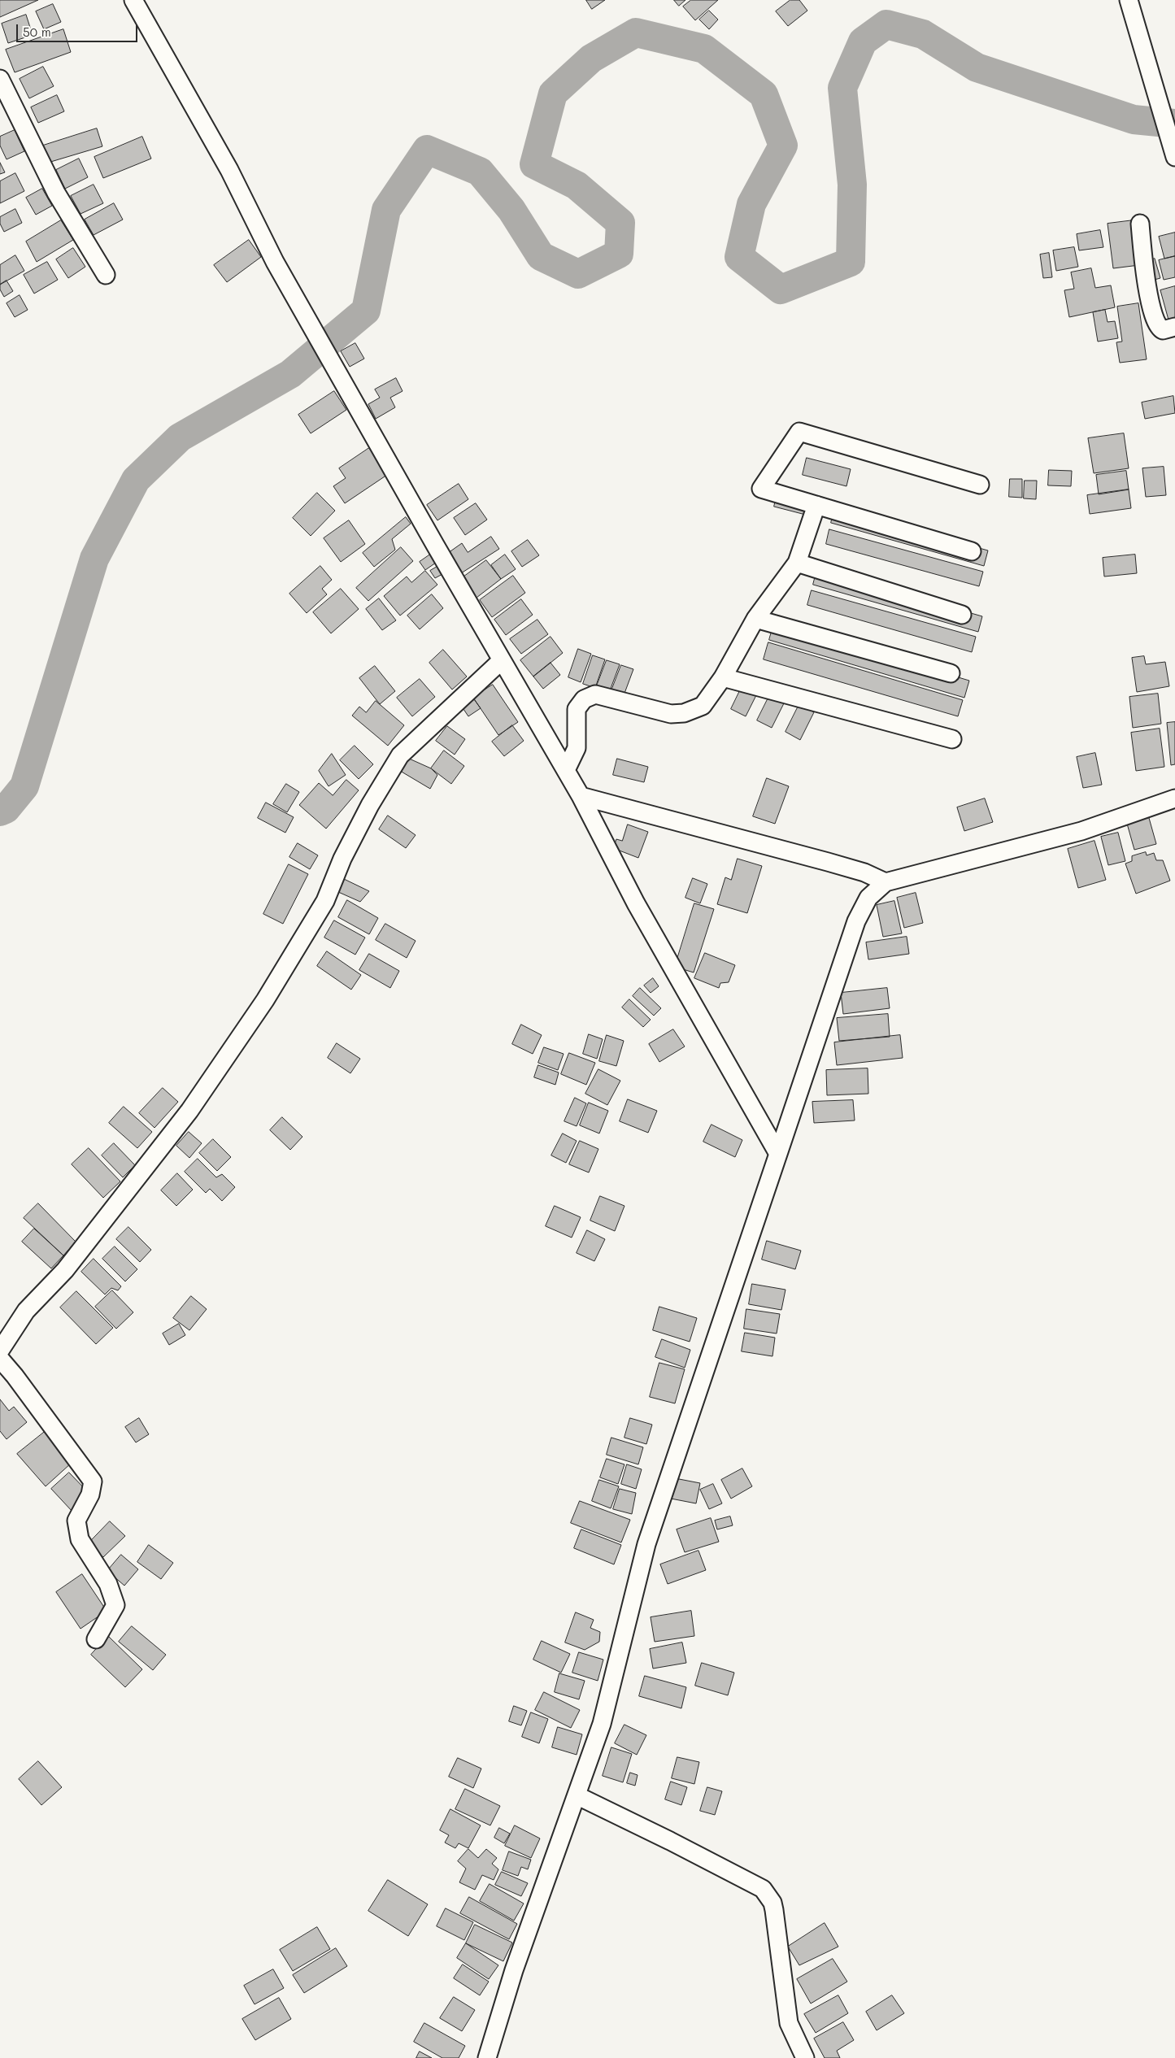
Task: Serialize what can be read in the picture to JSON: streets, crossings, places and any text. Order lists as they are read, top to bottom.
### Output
{
  "scale_bar": "50 m"
}
